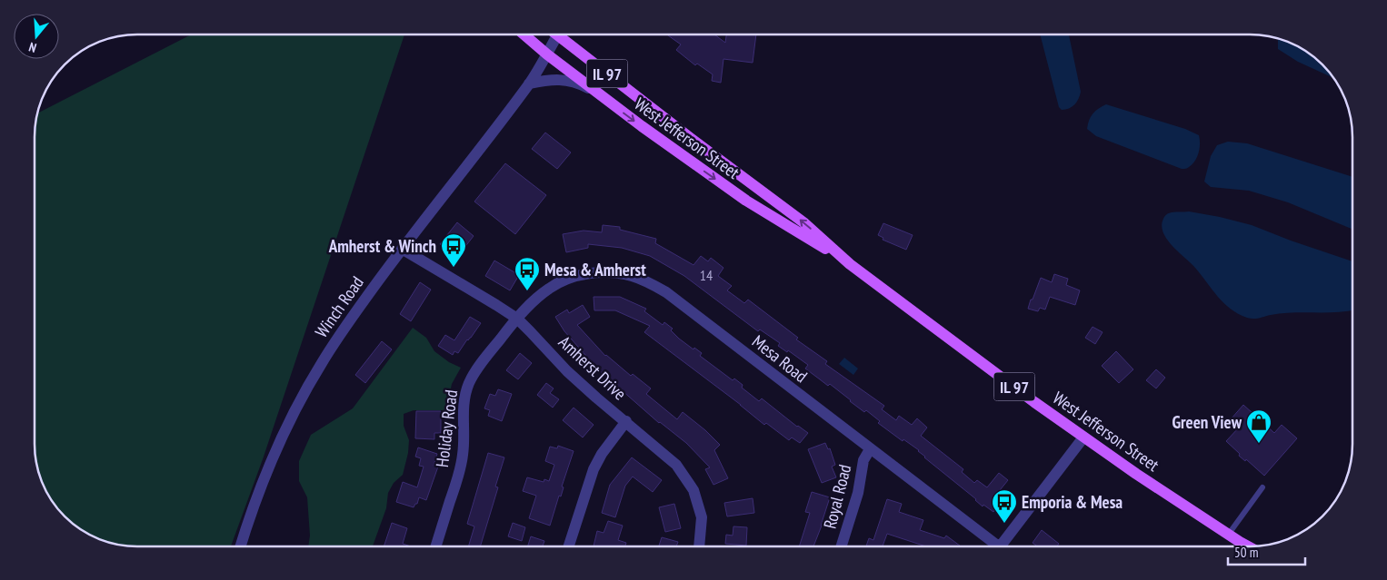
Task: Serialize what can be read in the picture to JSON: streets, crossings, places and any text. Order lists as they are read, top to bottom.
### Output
{
  "streets": {
    "main road": ["IL 97", "West Jefferson Street"],
    "street": [
      "Winch Road",
      "Mesa Road",
      "Amherst Drive",
      "Holiday Road",
      "Royal Road"
    ]
  },
  "crossings": [
    ["West Jefferson Street", "Winch Road"],
    ["Winch Road", "Amherst Drive"],
    ["Mesa Road", "Amherst Drive"],
    ["Mesa Road", "Holiday Road"],
    ["Mesa Road", "Royal Road"],
    ["Amherst Drive", "Holiday Road"]
  ],
  "places": {
    "bus stop": ["Amherst & Winch", "Mesa & Amherst", "Emporia & Mesa"],
    "shop": ["Green View"]
  },
  "house_numbers": ["14"],
  "scale_bar": "50 m",
  "north": "bottom"
}
